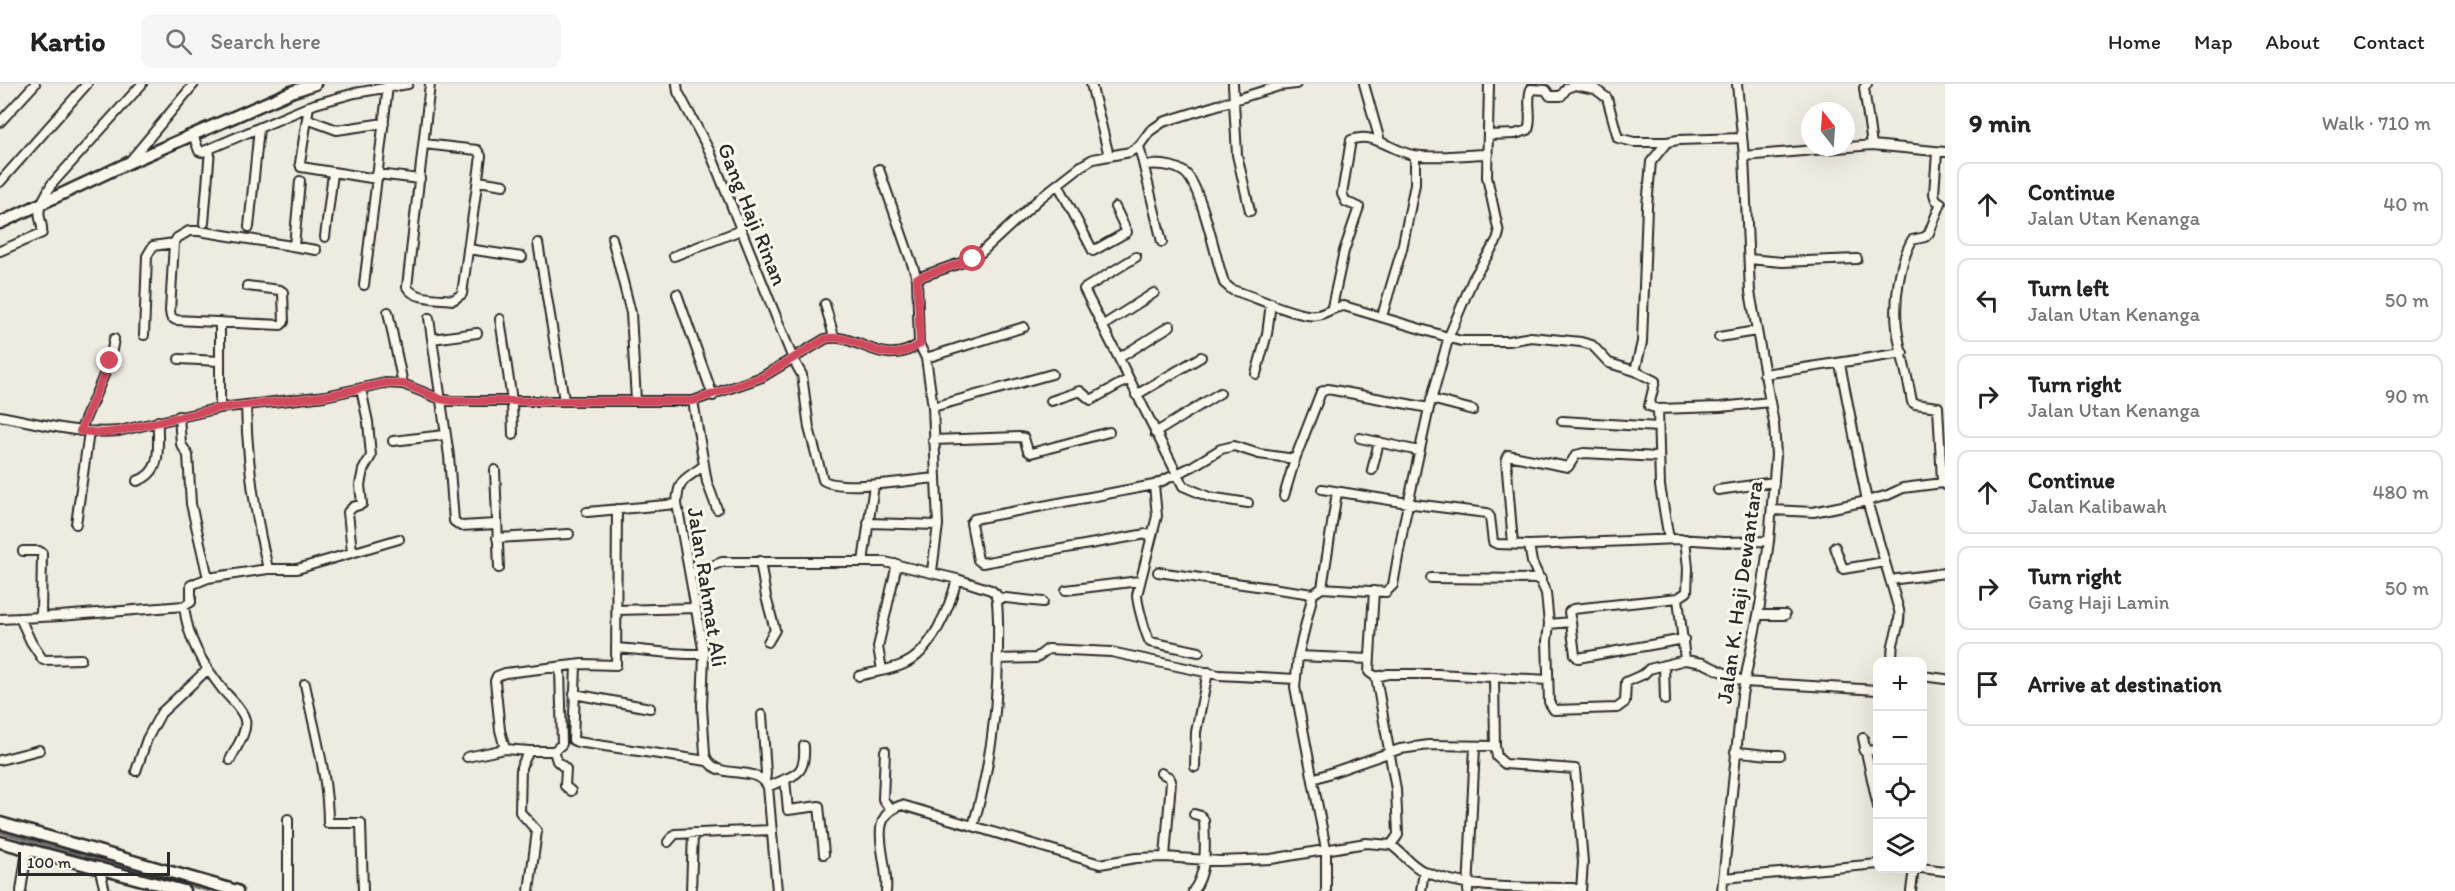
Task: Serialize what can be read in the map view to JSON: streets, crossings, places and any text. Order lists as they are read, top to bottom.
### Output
{
  "streets": {
    "street": ["Gang Haji Rinan", "Jalan Rahmat Ali", "Jalan K. Haji Dewantara"]
  },
  "scale_bar": "100 m",
  "north": "top",
  "page": {
    "header": "Kartio",
    "search": "Search here",
    "nav": [
      "Home",
      "Map",
      "About",
      "Contact"
    ],
    "heading": ["9 min", "Walk · 710 m"],
    "list": [
      ["Continue", "Jalan Utan Kenanga", "40 m"],
      ["Turn left", "Jalan Utan Kenanga", "50 m"],
      ["Turn right", "Jalan Utan Kenanga", "90 m"],
      ["Continue", "Jalan Kalibawah", "480 m"],
      ["Turn right", "Gang Haji Lamin", "50 m"],
      "Arrive at destination"
    ],
    "map_buttons": ["+", "−"],
    "scale": "100 m"
  }
}
